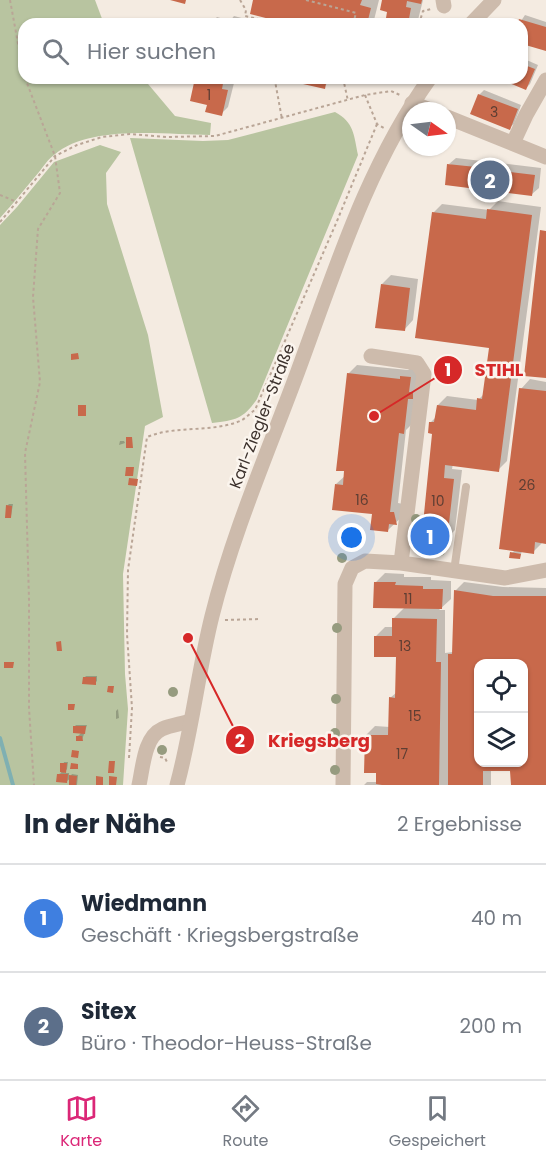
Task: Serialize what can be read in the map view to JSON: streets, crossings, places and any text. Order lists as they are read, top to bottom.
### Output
{
  "streets": {
    "street": ["Karl-Ziegler-Straße"]
  },
  "places": ["STIHL", "Kriegsberg"],
  "house_numbers": [
    "1",
    "3",
    "26",
    "16",
    "10",
    "11",
    "13",
    "15",
    "17"
  ],
  "north": "right",
  "page": {
    "search": "Hier suchen",
    "pins": ["2", "1"],
    "heading": ["In der Nähe", "2 Ergebnisse"],
    "list": [
      {
        "mark": "1",
        "name": "Wiedmann",
        "note": "Geschäft · Kriegsbergstraße",
        "value": "40 m"
      },
      {
        "mark": "2",
        "name": "Sitex",
        "note": "Büro · Theodor-Heuss-Straße",
        "value": "200 m"
      }
    ],
    "nav": ["Karte", "Route", "Gespeichert"]
  }
}
